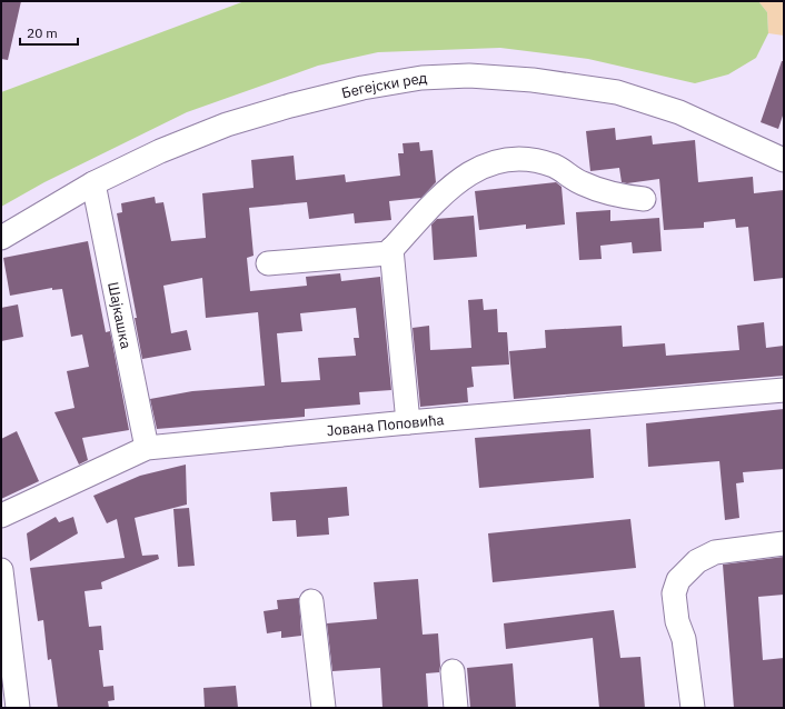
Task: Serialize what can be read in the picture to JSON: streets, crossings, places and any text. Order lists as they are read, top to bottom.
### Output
{
  "streets": {
    "street": ["Бегејски ред", "Шајкашка", "Јована Поповића"]
  },
  "crossings": [
    ["Бегејски ред", "Шајкашка"],
    ["Шајкашка", "Јована Поповића"]
  ],
  "scale_bar": "20 m"
}
